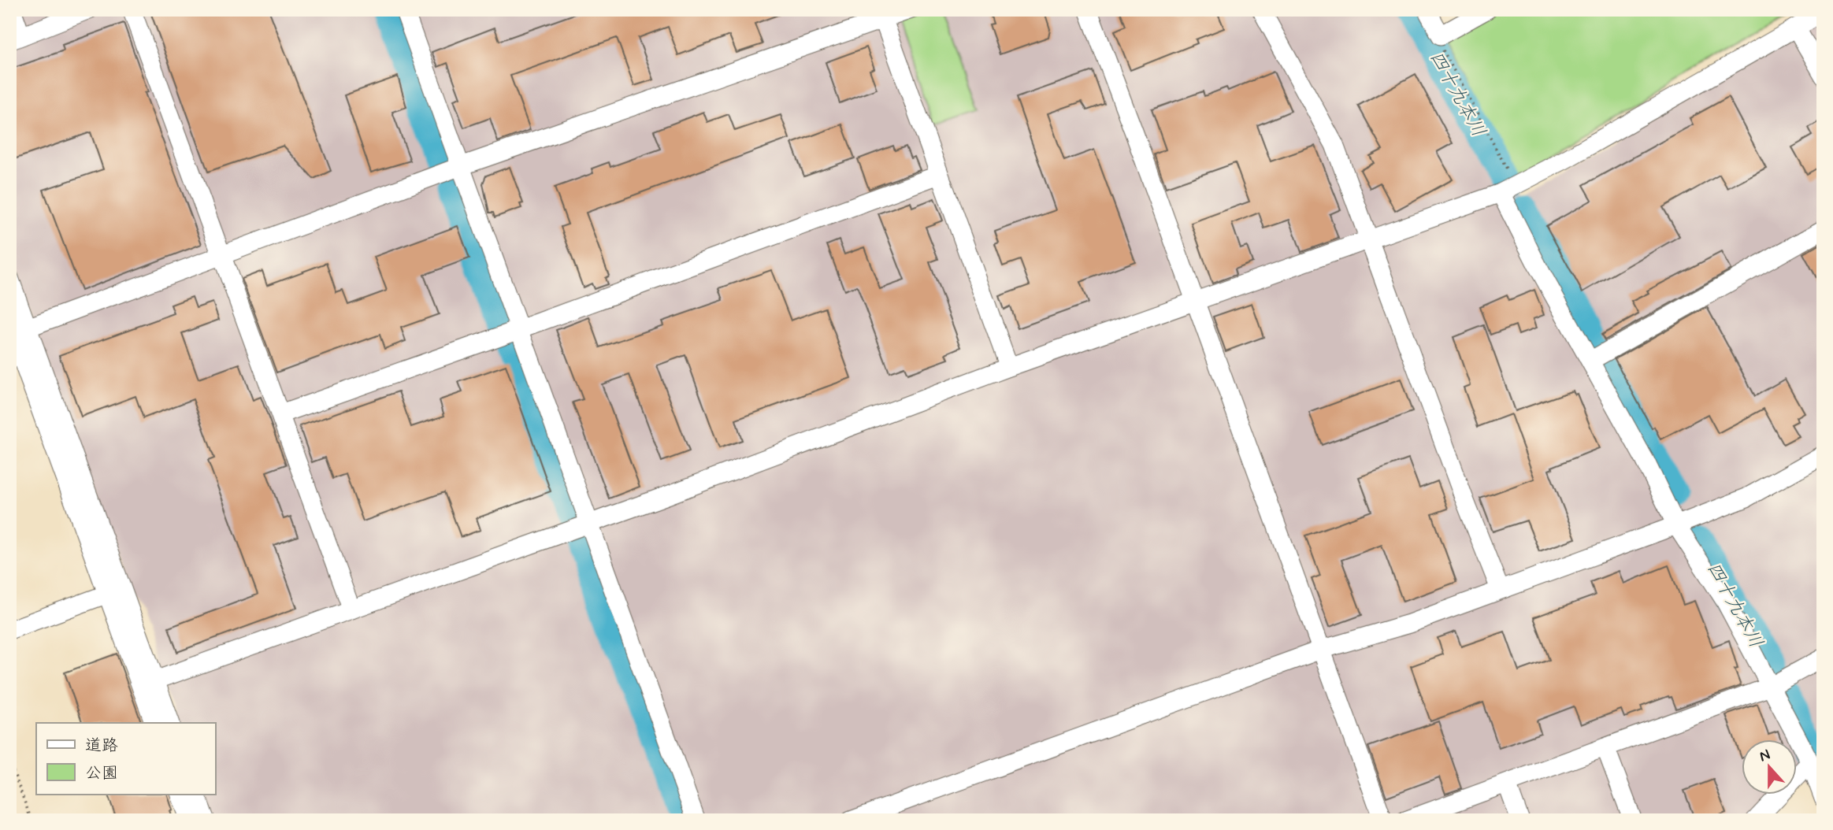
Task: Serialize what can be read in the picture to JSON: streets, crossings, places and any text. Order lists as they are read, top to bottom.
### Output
{
  "water": ["四十九本川"],
  "legend": ["道路", "公園"],
  "north": "top"
}
